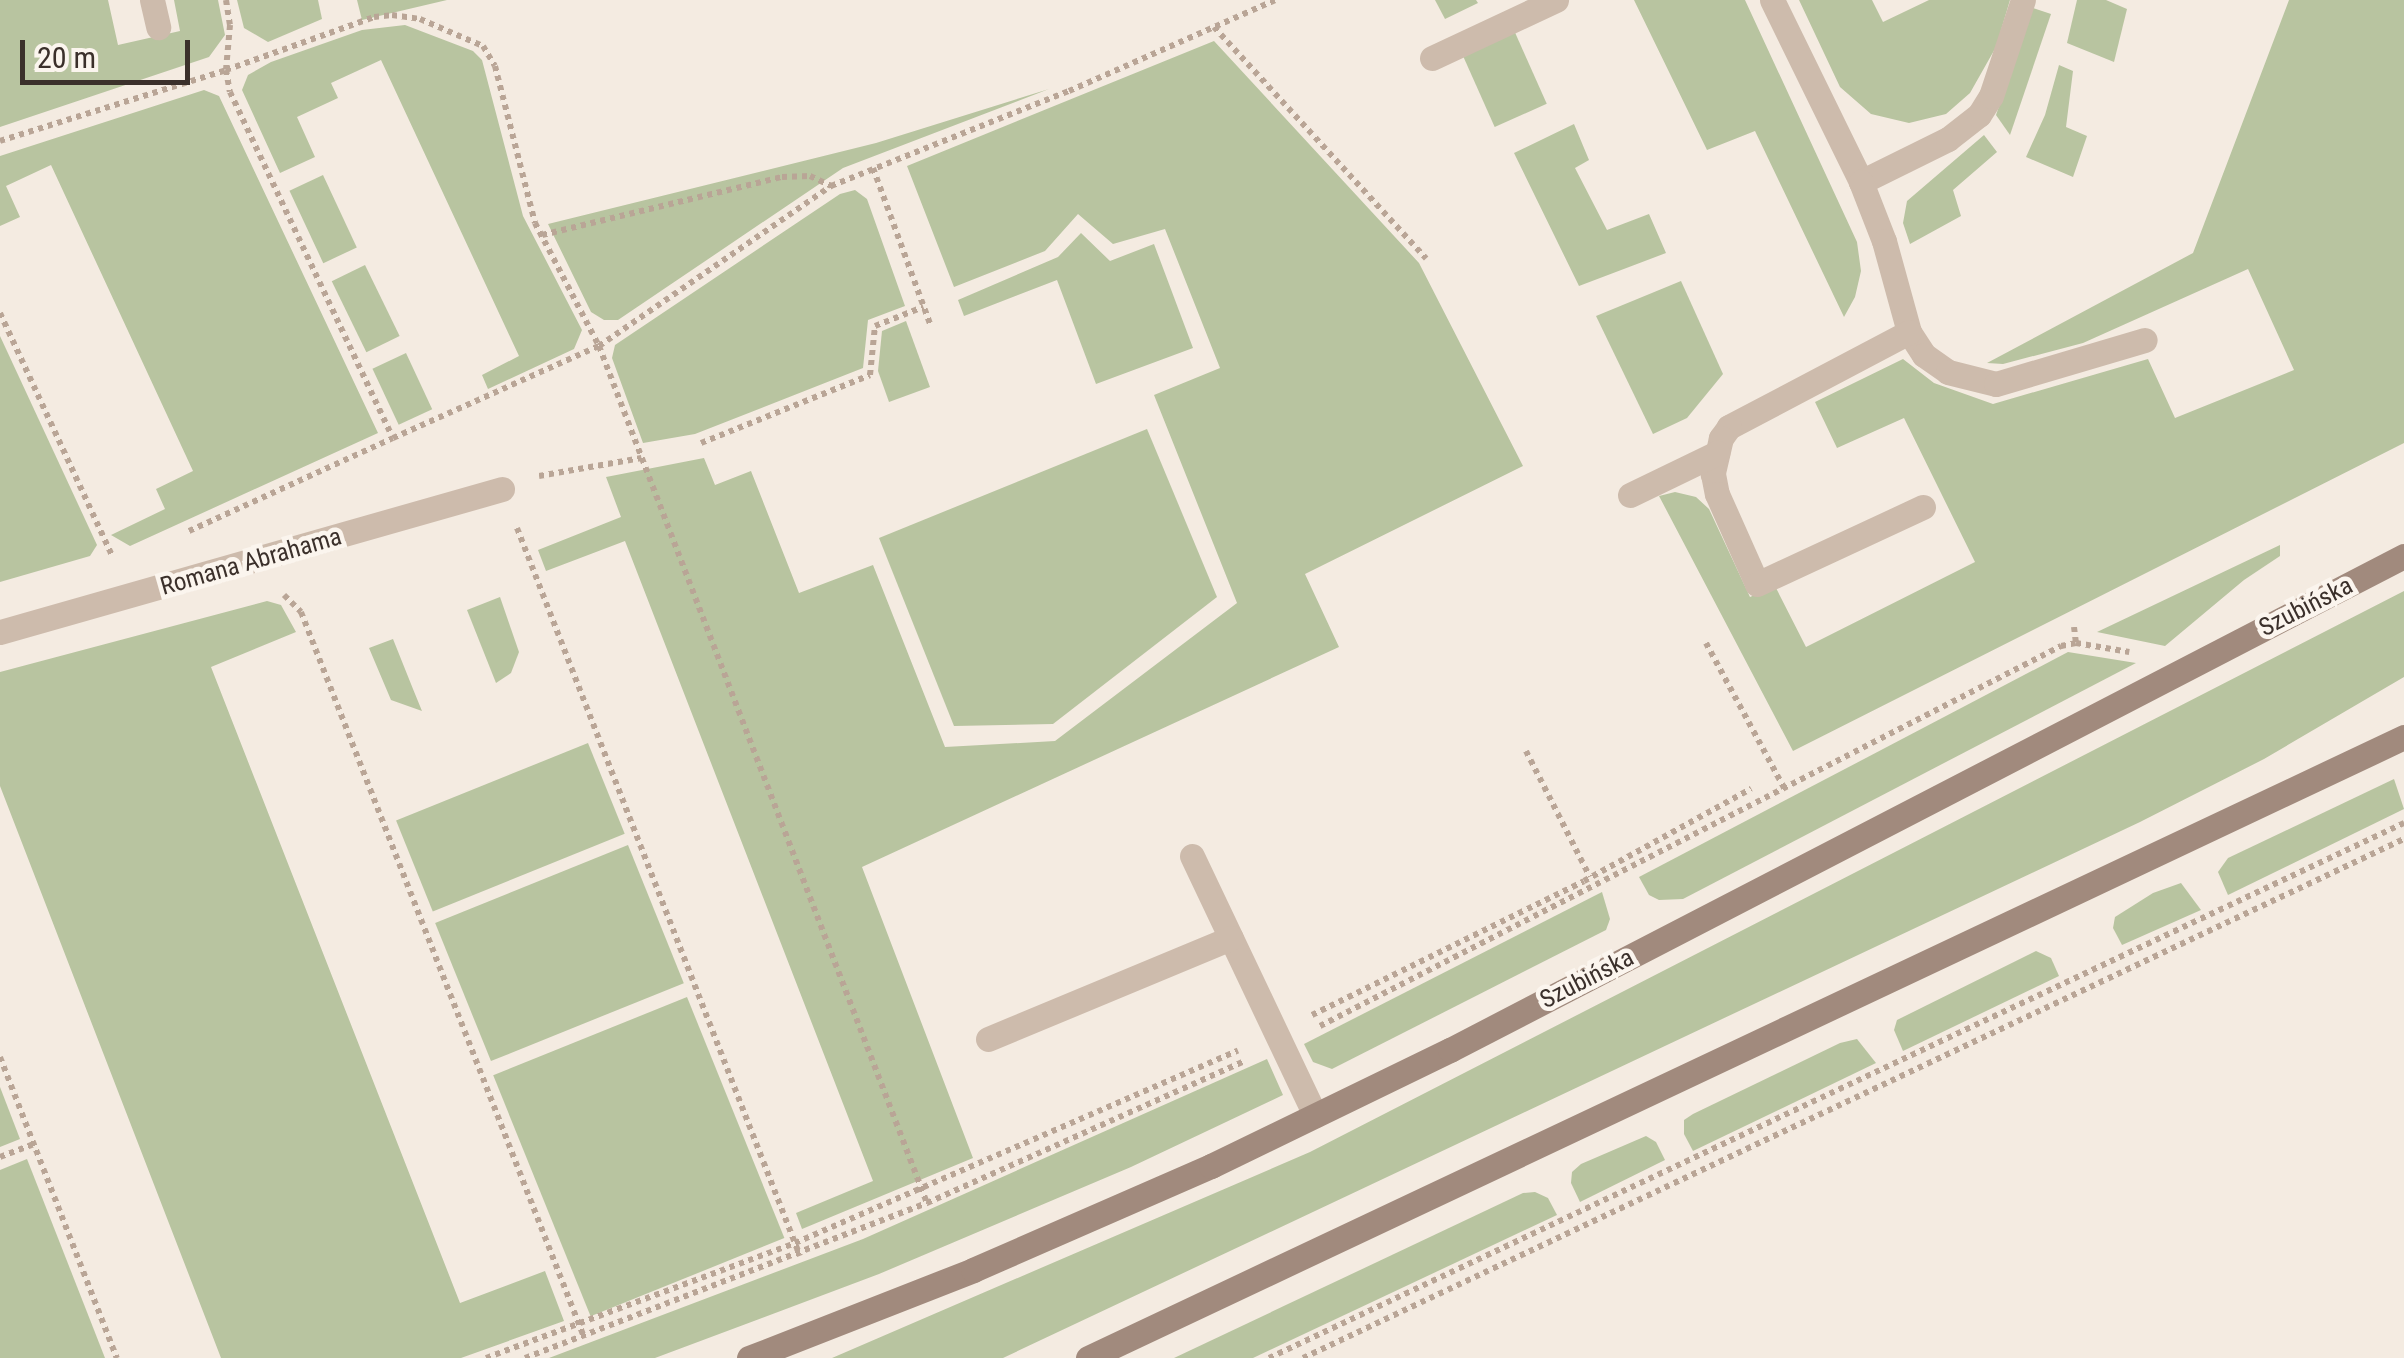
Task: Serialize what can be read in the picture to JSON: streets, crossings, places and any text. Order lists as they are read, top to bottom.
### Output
{
  "streets": {
    "main road": ["Szubińska"],
    "street": ["Romana Abrahama"]
  },
  "scale_bar": "20 m"
}
